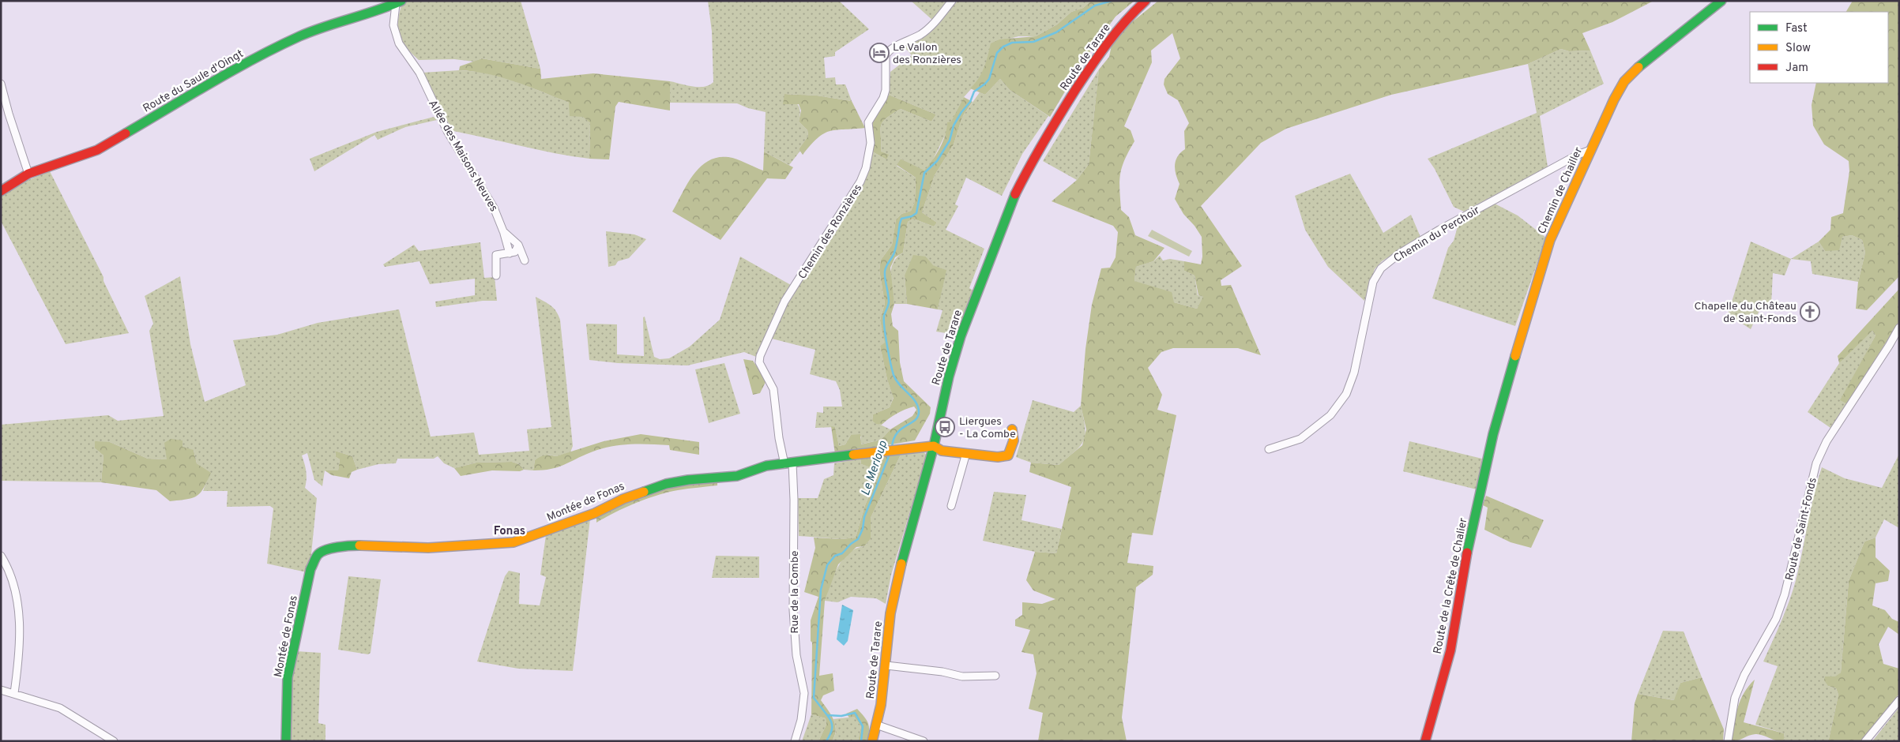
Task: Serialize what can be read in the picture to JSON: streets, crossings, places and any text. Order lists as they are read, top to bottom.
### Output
{
  "streets": {
    "street": [
      "Route de Tarare",
      "Route du Saule d'Oingt",
      "Allée des Maisons Neuves",
      "Chemin de Chailler",
      "Chemin des Ronzières",
      "Chemin du Perchoir",
      "Montée de Fonas",
      "Route de Saint-Fonds",
      "Route de la Crête de Chalier",
      "Rue de la Combe"
    ]
  },
  "crossings": [
    ["Route de Tarare", "Montée de Fonas"],
    ["Route du Saule d'Oingt", "Allée des Maisons Neuves"],
    ["Chemin de Chailler", "Chemin du Perchoir"],
    ["Chemin de Chailler", "Route de la Crête de Chalier"],
    ["Chemin des Ronzières", "Montée de Fonas"],
    ["Chemin des Ronzières", "Rue de la Combe"],
    ["Montée de Fonas", "Rue de la Combe"]
  ],
  "districts": ["Fonas"],
  "water": ["Le Merloup"],
  "places": {
    "hotel": ["Le Vallon des Ronzières"],
    "church": ["Chapelle du Château de Saint-Fonds"],
    "bus stop": ["Liergues - La Combe"]
  },
  "legend": ["Fast", "Slow", "Jam"]
}
